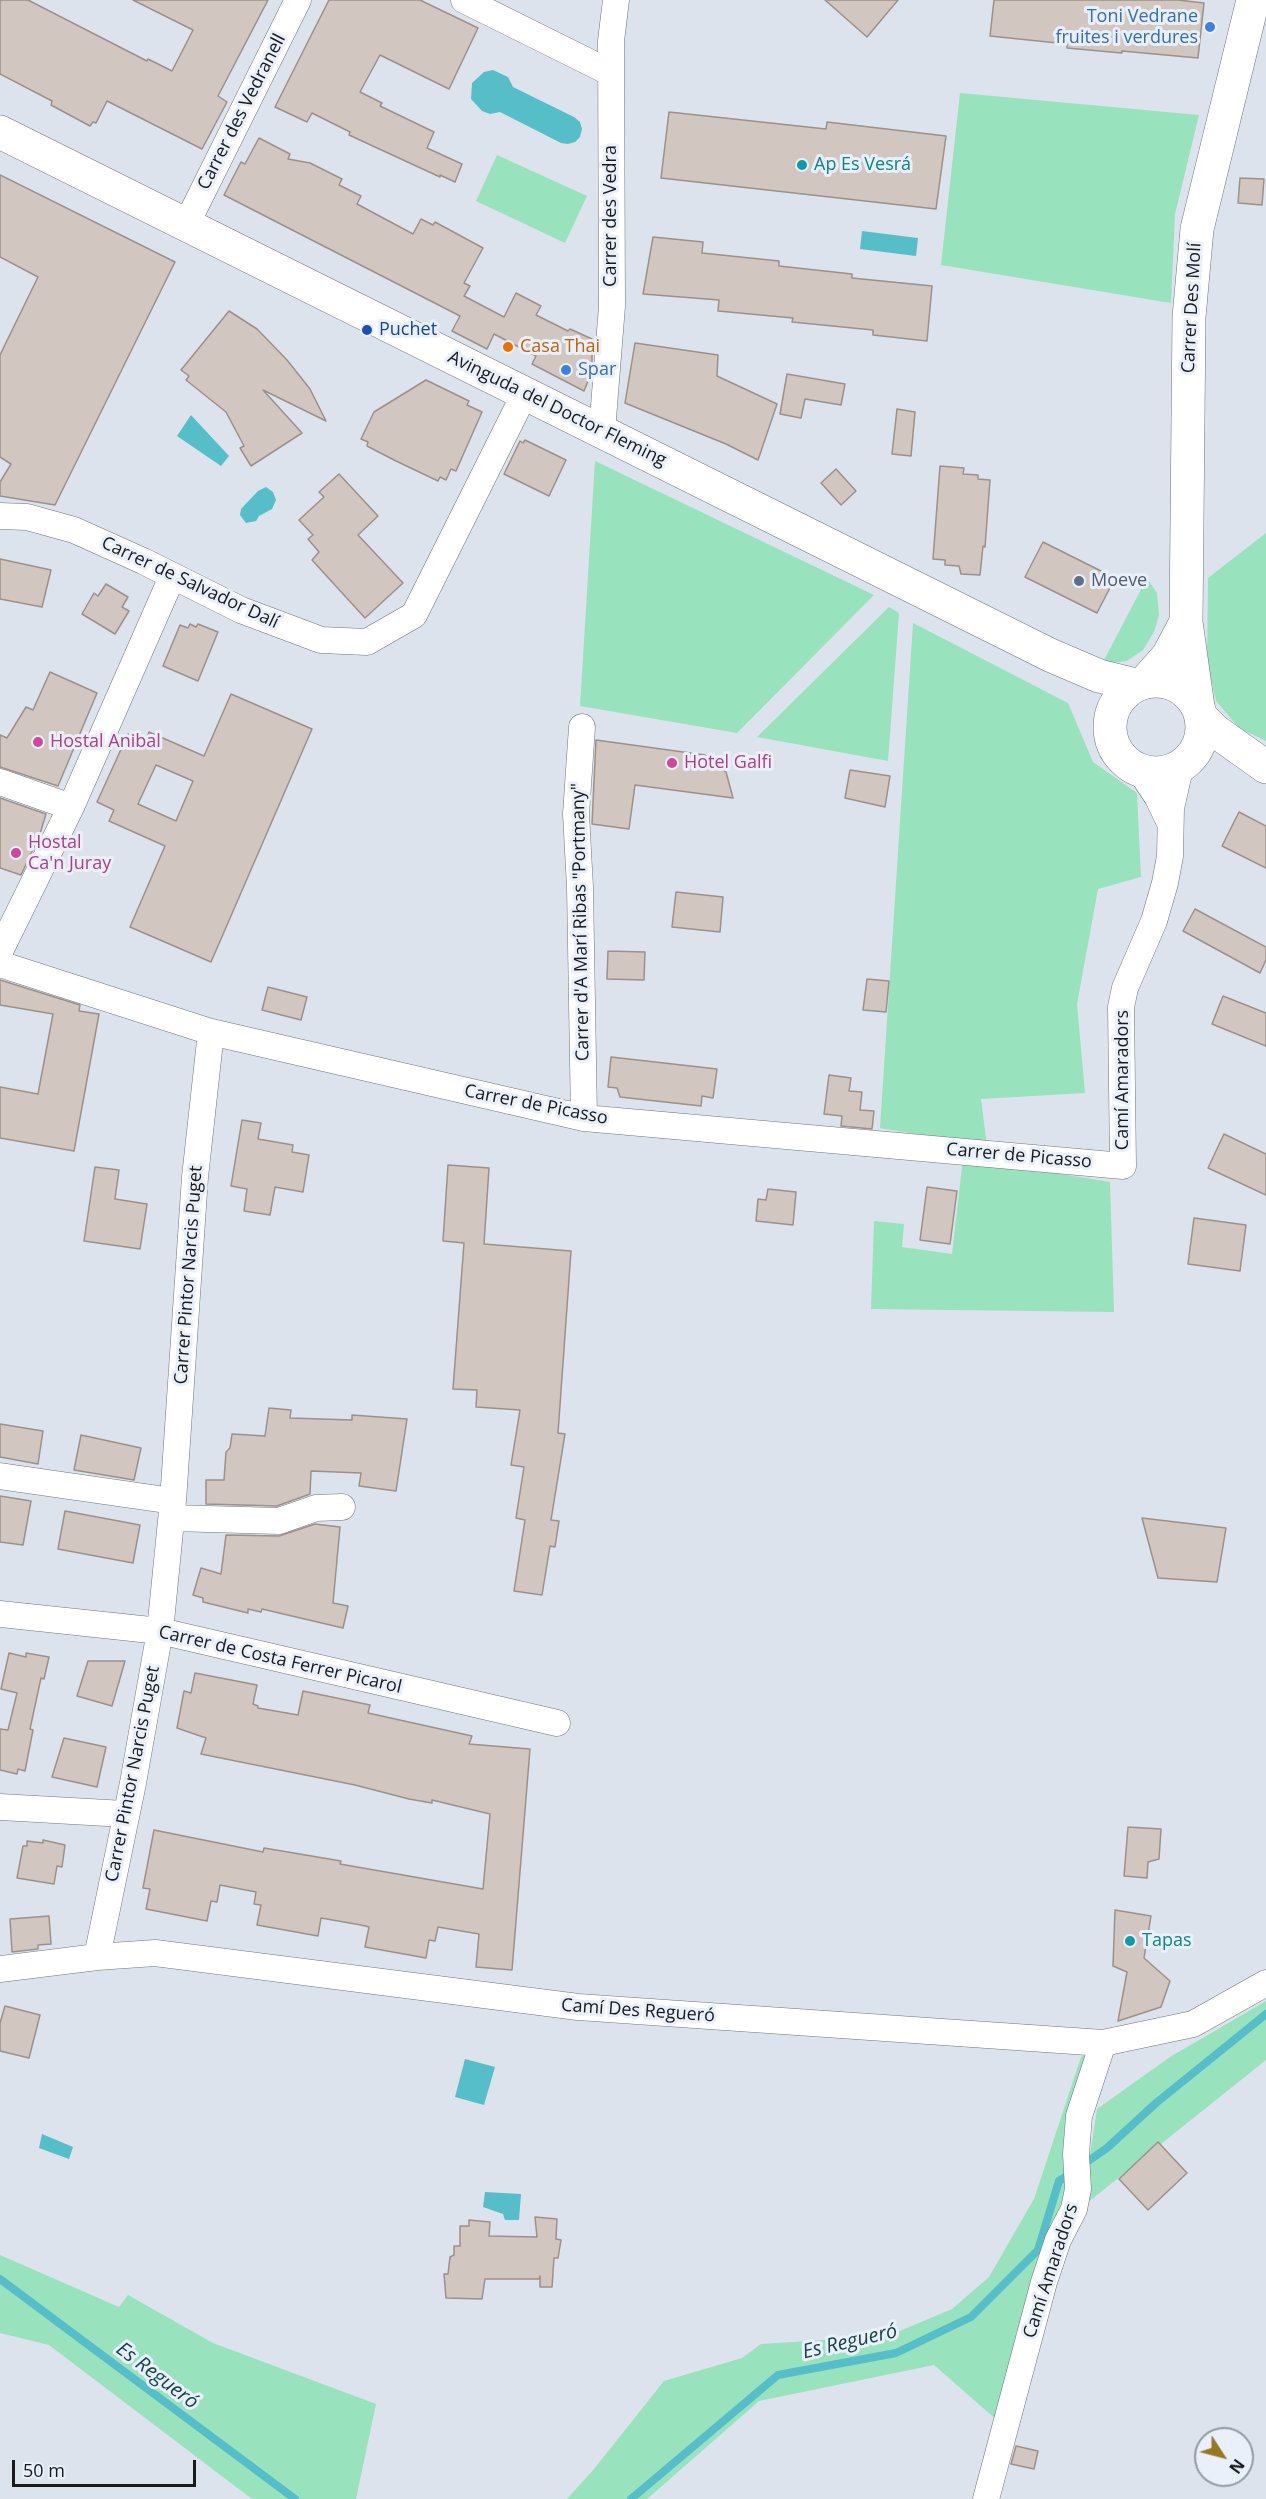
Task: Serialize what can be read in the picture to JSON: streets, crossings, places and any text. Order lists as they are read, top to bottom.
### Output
{
  "streets": {
    "main road": ["Carrer Des Molí", "Avinguda del Doctor Fleming"],
    "street": [
      "Carrer des Vedranell",
      "Carrer des Vedra",
      "Carrer de Salvador Dalí",
      "Carrer d'A Marí Ribas \"Portmany\"",
      "Camí Amaradors",
      "Carrer de Picasso",
      "Carrer Pintor Narcis Puget",
      "Carrer de Costa Ferrer Picarol",
      "Camí Des Regueró"
    ]
  },
  "crossings": [
    ["Carrer des Vedranell", "Avinguda del Doctor Fleming"],
    ["Carrer des Vedra", "Avinguda del Doctor Fleming"],
    ["Carrer Des Molí", "Avinguda del Doctor Fleming"],
    ["Carrer Des Molí", "Camí Amaradors"],
    ["Avinguda del Doctor Fleming", "Carrer de Salvador Dalí"],
    ["Avinguda del Doctor Fleming", "Camí Amaradors"],
    ["Carrer d'A Marí Ribas \"Portmany\"", "Carrer de Picasso"],
    ["Camí Amaradors", "Carrer de Picasso"],
    ["Camí Amaradors", "Camí Des Regueró"],
    ["Carrer de Picasso", "Carrer Pintor Narcis Puget"],
    ["Carrer Pintor Narcis Puget", "Carrer de Costa Ferrer Picarol"],
    ["Carrer Pintor Narcis Puget", "Camí Des Regueró"]
  ],
  "water": ["Es Regueró"],
  "places": [
    "Toni Vedrane fruites i verdures",
    "Ap Es Vesrá",
    "Puchet",
    "Casa Thai",
    "Spar",
    "Moeve",
    "Hostal Anibal",
    "Hotel Galfi",
    "Hostal Ca'n Juray",
    "Tapas"
  ],
  "scale_bar": "50 m",
  "north": "bottom right"
}
